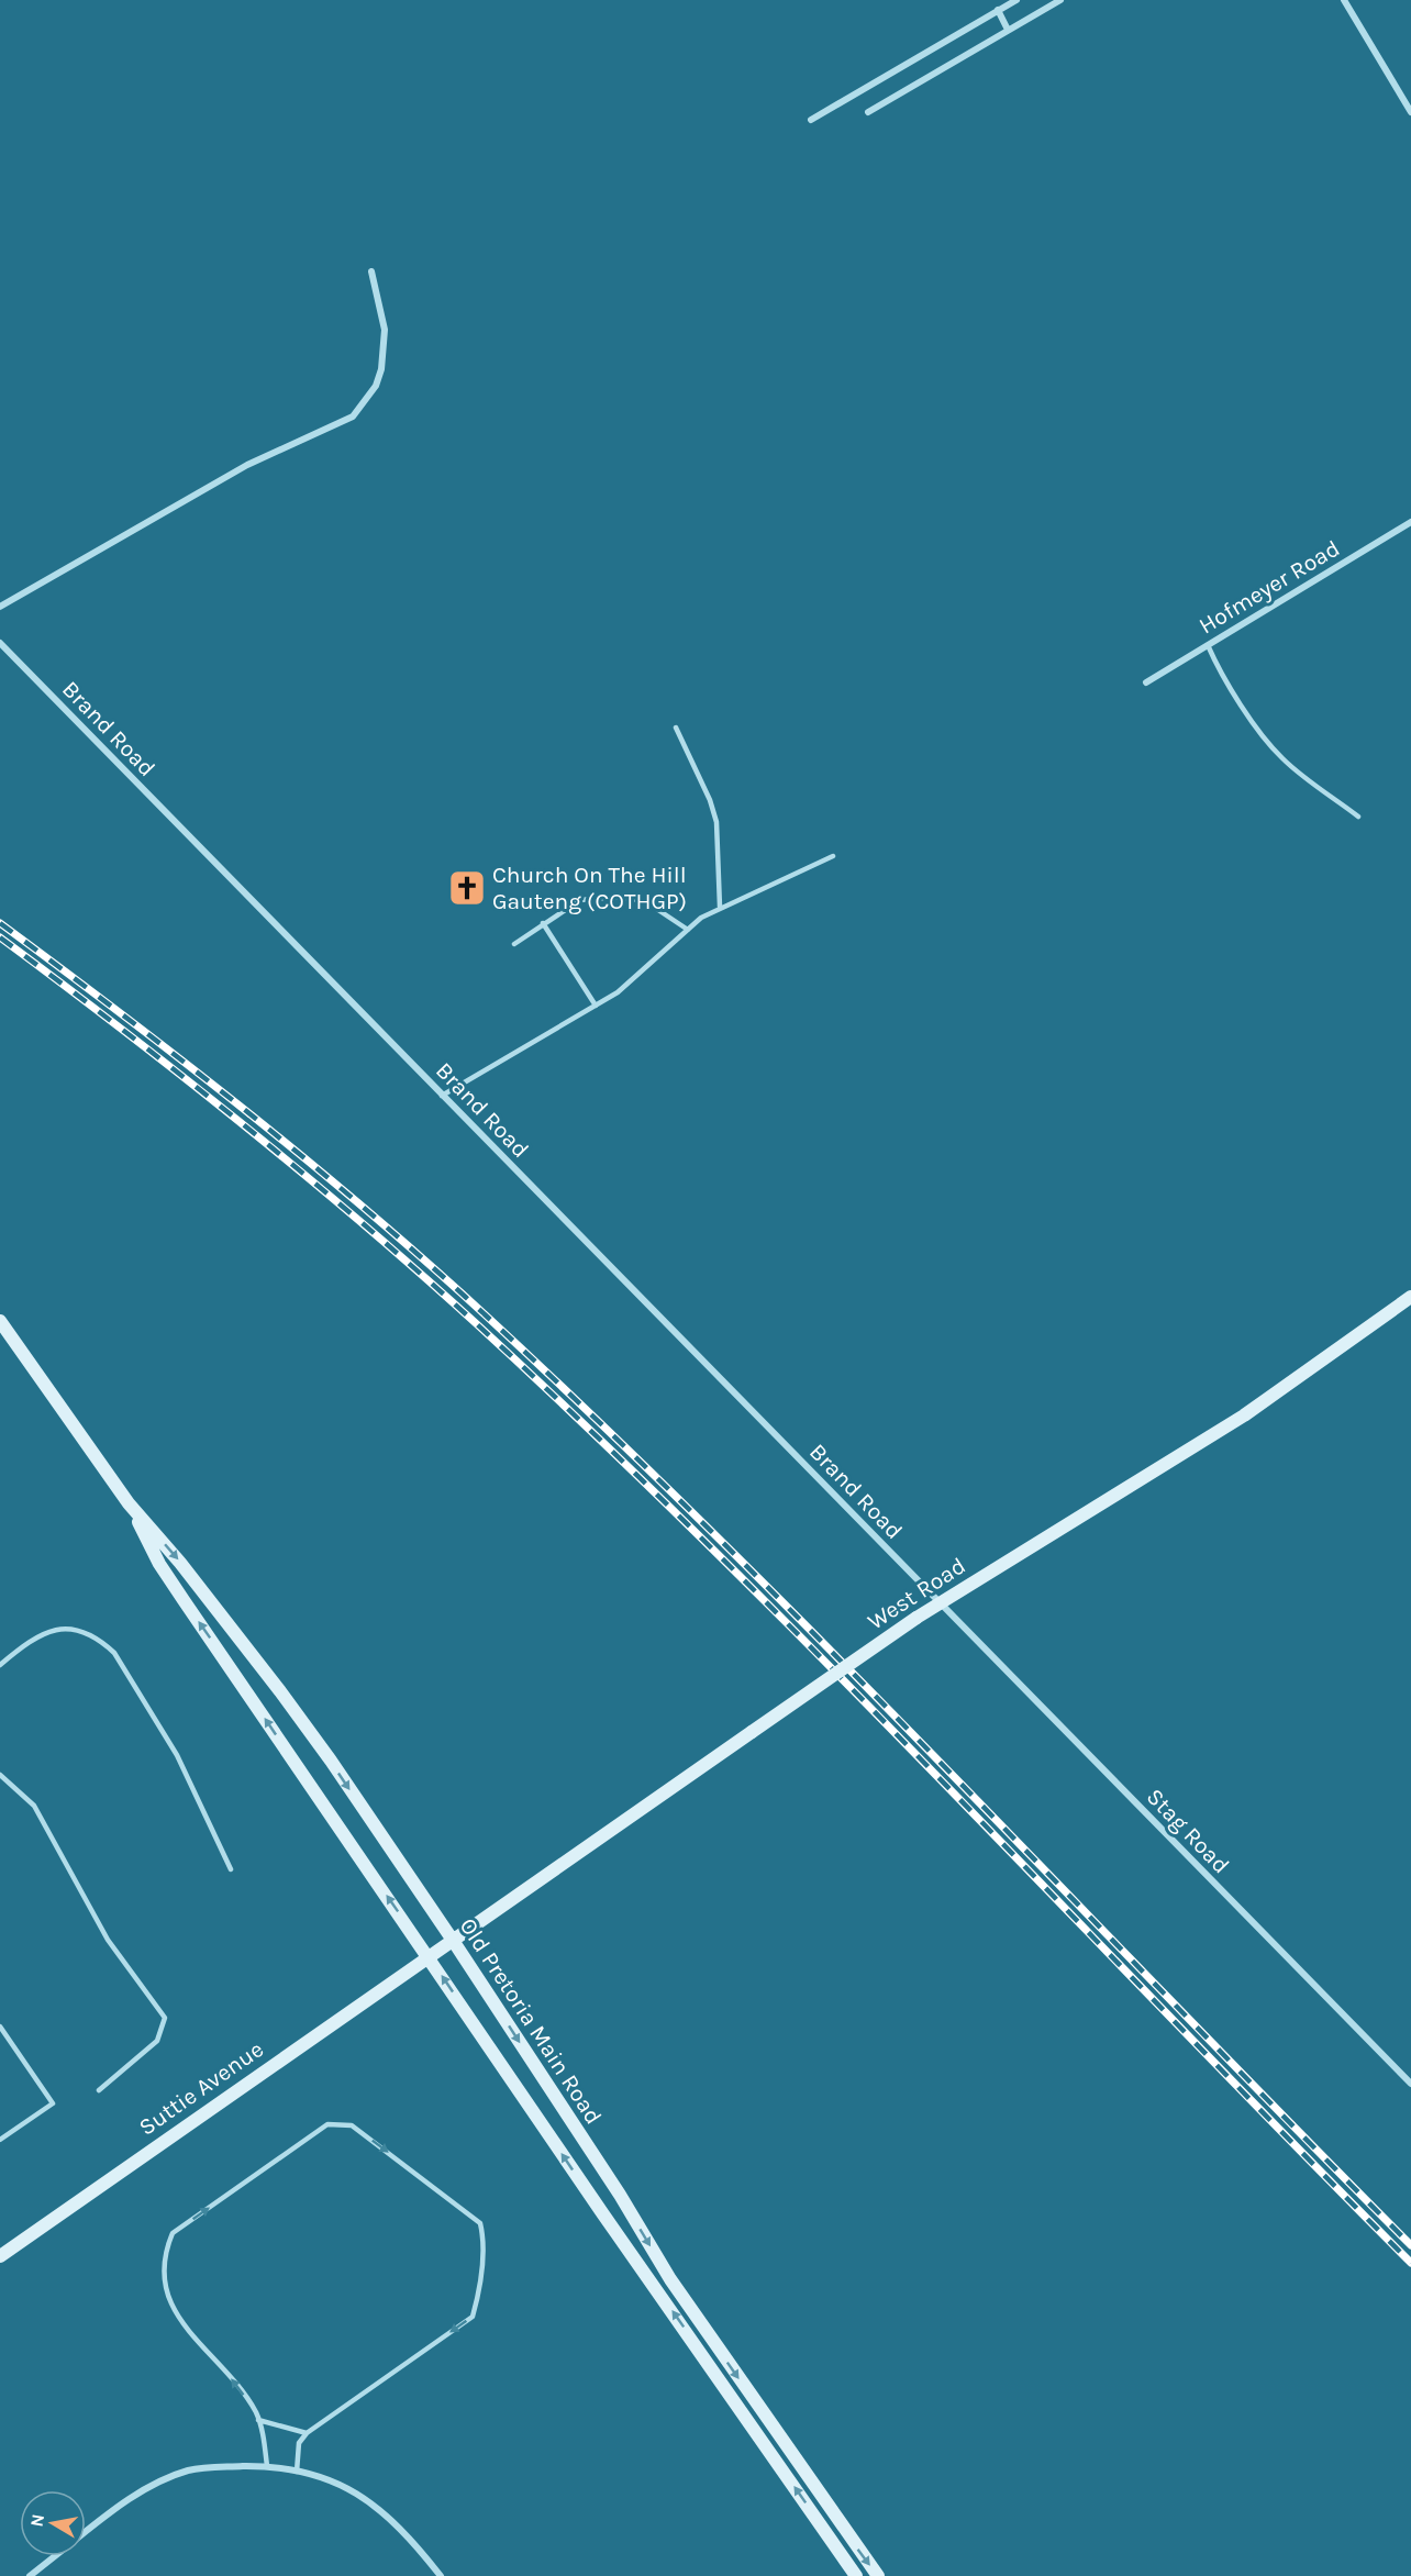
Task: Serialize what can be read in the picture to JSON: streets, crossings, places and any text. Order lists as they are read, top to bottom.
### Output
{
  "streets": {
    "main road": ["West Road", "Old Pretoria Main Road", "Suttie Avenue"],
    "street": ["Hofmeyer Road", "Brand Road", "Stag Road"]
  },
  "crossings": [
    ["Brand Road", "West Road"],
    ["Brand Road", "Stag Road"],
    ["West Road", "Stag Road"],
    ["West Road", "Old Pretoria Main Road"],
    ["West Road", "Suttie Avenue"],
    ["Old Pretoria Main Road", "Suttie Avenue"]
  ],
  "places": {
    "church": ["Church On The Hill Gauteng (COTHGP)"]
  },
  "north": "left"
}
